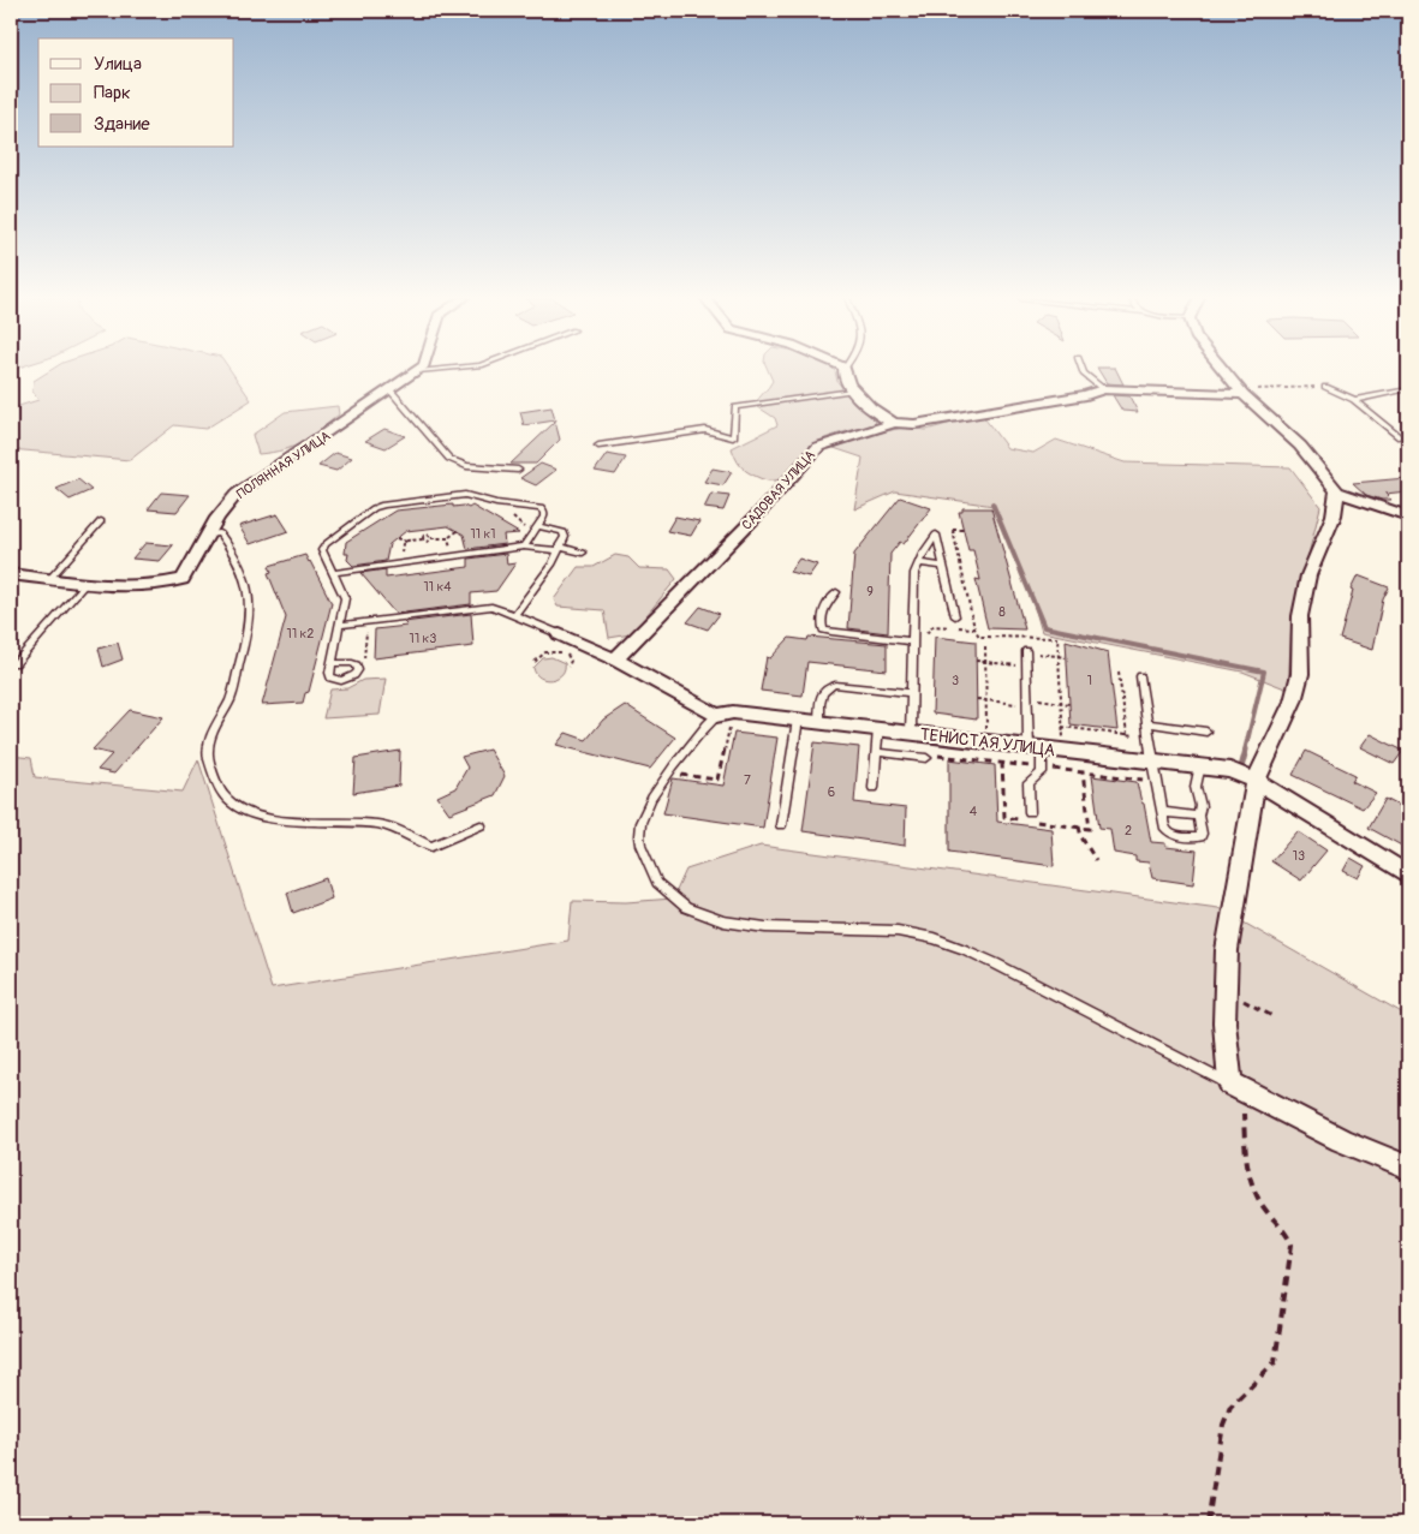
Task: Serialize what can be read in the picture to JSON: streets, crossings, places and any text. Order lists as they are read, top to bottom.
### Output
{
  "streets": {
    "street": ["ПОЛЯННАЯ УЛИЦА", "САДОВАЯ УЛИЦА", "ТЕНИСТАЯ УЛИЦА"]
  },
  "house_numbers": [
    "11 к1",
    "11 к4",
    "9",
    "8",
    "11 к2",
    "11 к3",
    "3",
    "1",
    "7",
    "6",
    "4",
    "2",
    "13"
  ],
  "legend": ["Улица", "Парк", "Здание"]
}
